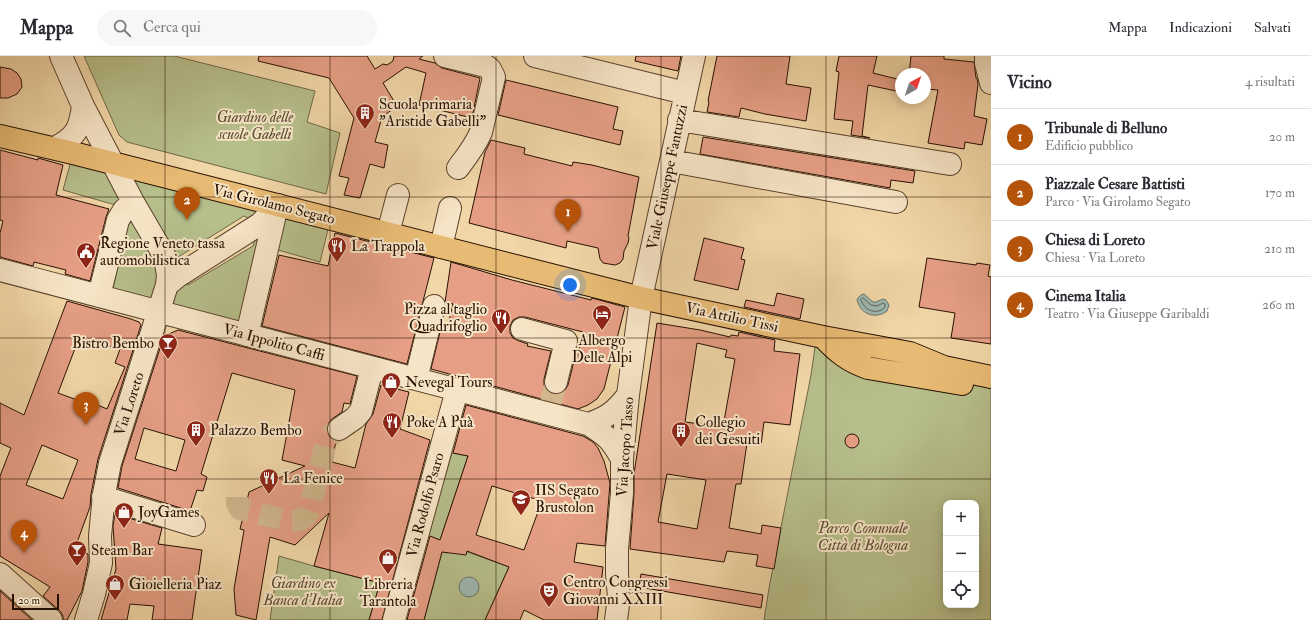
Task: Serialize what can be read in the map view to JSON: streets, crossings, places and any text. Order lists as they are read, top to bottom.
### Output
{
  "streets": {
    "main road": ["Via Girolamo Segato", "Via Attilio Tissi"],
    "street": [
      "Viale Giuseppe Fantuzzi",
      "Via Ippolito Caffi",
      "Via Loreto",
      "Via Jacopo Tasso",
      "Via Rodolfo Psaro"
    ]
  },
  "crossings": [
    ["Viale Giuseppe Fantuzzi", "Via Girolamo Segato"],
    ["Viale Giuseppe Fantuzzi", "Via Attilio Tissi"],
    ["Viale Giuseppe Fantuzzi", "Via Jacopo Tasso"],
    ["Via Girolamo Segato", "Via Attilio Tissi"],
    ["Via Girolamo Segato", "Via Jacopo Tasso"],
    ["Via Attilio Tissi", "Via Jacopo Tasso"],
    ["Via Ippolito Caffi", "Via Loreto"],
    ["Via Ippolito Caffi", "Via Jacopo Tasso"],
    ["Via Ippolito Caffi", "Via Rodolfo Psaro"]
  ],
  "parks": ["Giardino delle scuole Gabelli", "Parco Comunale Città di Bologna", "Giardino ex Banca d'Italia"],
  "places": {
    "building": ["Scuola primaria \"Aristide Gabelli\"", "Palazzo Bembo", "Collegio dei Gesuiti"],
    "restaurant": [
      "La Trappola",
      "Pizza al taglio Quadrifoglio",
      "Poke A Puà",
      "La Fenice"
    ],
    "public building": ["Regione Veneto tassa automobilistica"],
    "hotel": ["Albergo Delle Alpi"],
    "bar": ["Bistro Bembo", "Steam Bar"],
    "shop": [
      "Nevegal Tours",
      "JoyGames",
      "Libreria Tarantola",
      "Gioielleria Piaz"
    ],
    "school or university": ["IIS Segato Brustolon"],
    "theatre": ["Centro Congressi Giovanni XXIII"]
  },
  "scale_bar": "20 m",
  "north": "top right",
  "page": {
    "header": "Mappa",
    "search": "Cerca qui",
    "nav": ["Mappa", "Indicazioni", "Salvati"],
    "heading": ["Vicino", "4 risultati"],
    "list": [
      {
        "mark": "1",
        "name": "Tribunale di Belluno",
        "note": "Edificio pubblico",
        "value": "20 m"
      },
      {
        "mark": "2",
        "name": "Piazzale Cesare Battisti",
        "note": "Parco · Via Girolamo Segato",
        "value": "170 m"
      },
      {
        "mark": "3",
        "name": "Chiesa di Loreto",
        "note": "Chiesa · Via Loreto",
        "value": "210 m"
      },
      {
        "mark": "4",
        "name": "Cinema Italia",
        "note": "Teatro · Via Giuseppe Garibaldi",
        "value": "260 m"
      }
    ],
    "pins": [
      "2",
      "1",
      "3",
      "4"
    ],
    "map_buttons": ["+", "−"],
    "scale": "20 m"
  }
}
